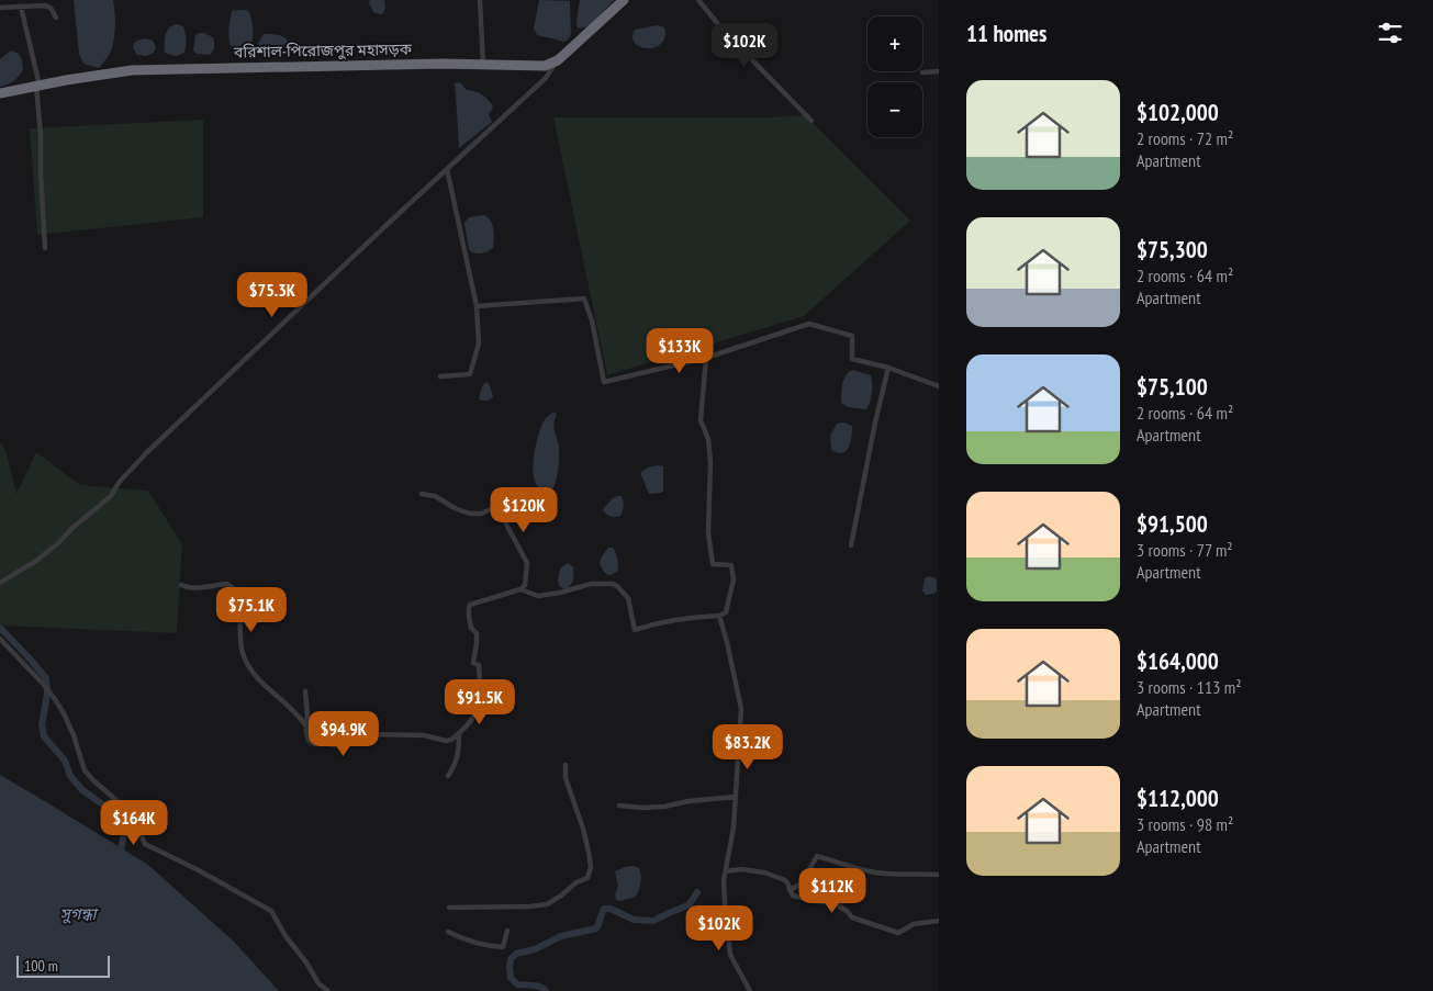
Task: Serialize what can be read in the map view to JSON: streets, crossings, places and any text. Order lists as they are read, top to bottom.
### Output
{
  "streets": {
    "highway": ["বরিশাল-পিরোজপুর মহাসড়ক"]
  },
  "water": ["সুগন্ধা"],
  "scale_bar": "100 m",
  "page": {
    "heading": "11 homes",
    "map_buttons": ["+", "−"],
    "price": [
      "$102K",
      "$75.3K",
      "$133K",
      "$120K",
      "$75.1K",
      "$91.5K",
      "$94.9K",
      "$83.2K",
      "$164K",
      "$112K",
      "$102K"
    ],
    "list": [
      {
        "name": "$102,000",
        "note": "2 rooms · 72 m² · Apartment"
      },
      {
        "name": "$75,300",
        "note": "2 rooms · 64 m² · Apartment"
      },
      {
        "name": "$75,100",
        "note": "2 rooms · 64 m² · Apartment"
      },
      {
        "name": "$91,500",
        "note": "3 rooms · 77 m² · Apartment"
      },
      {
        "name": "$164,000",
        "note": "3 rooms · 113 m² · Apartment"
      },
      {
        "name": "$112,000",
        "note": "3 rooms · 98 m² · Apartment"
      }
    ],
    "scale": "100 m"
  }
}
